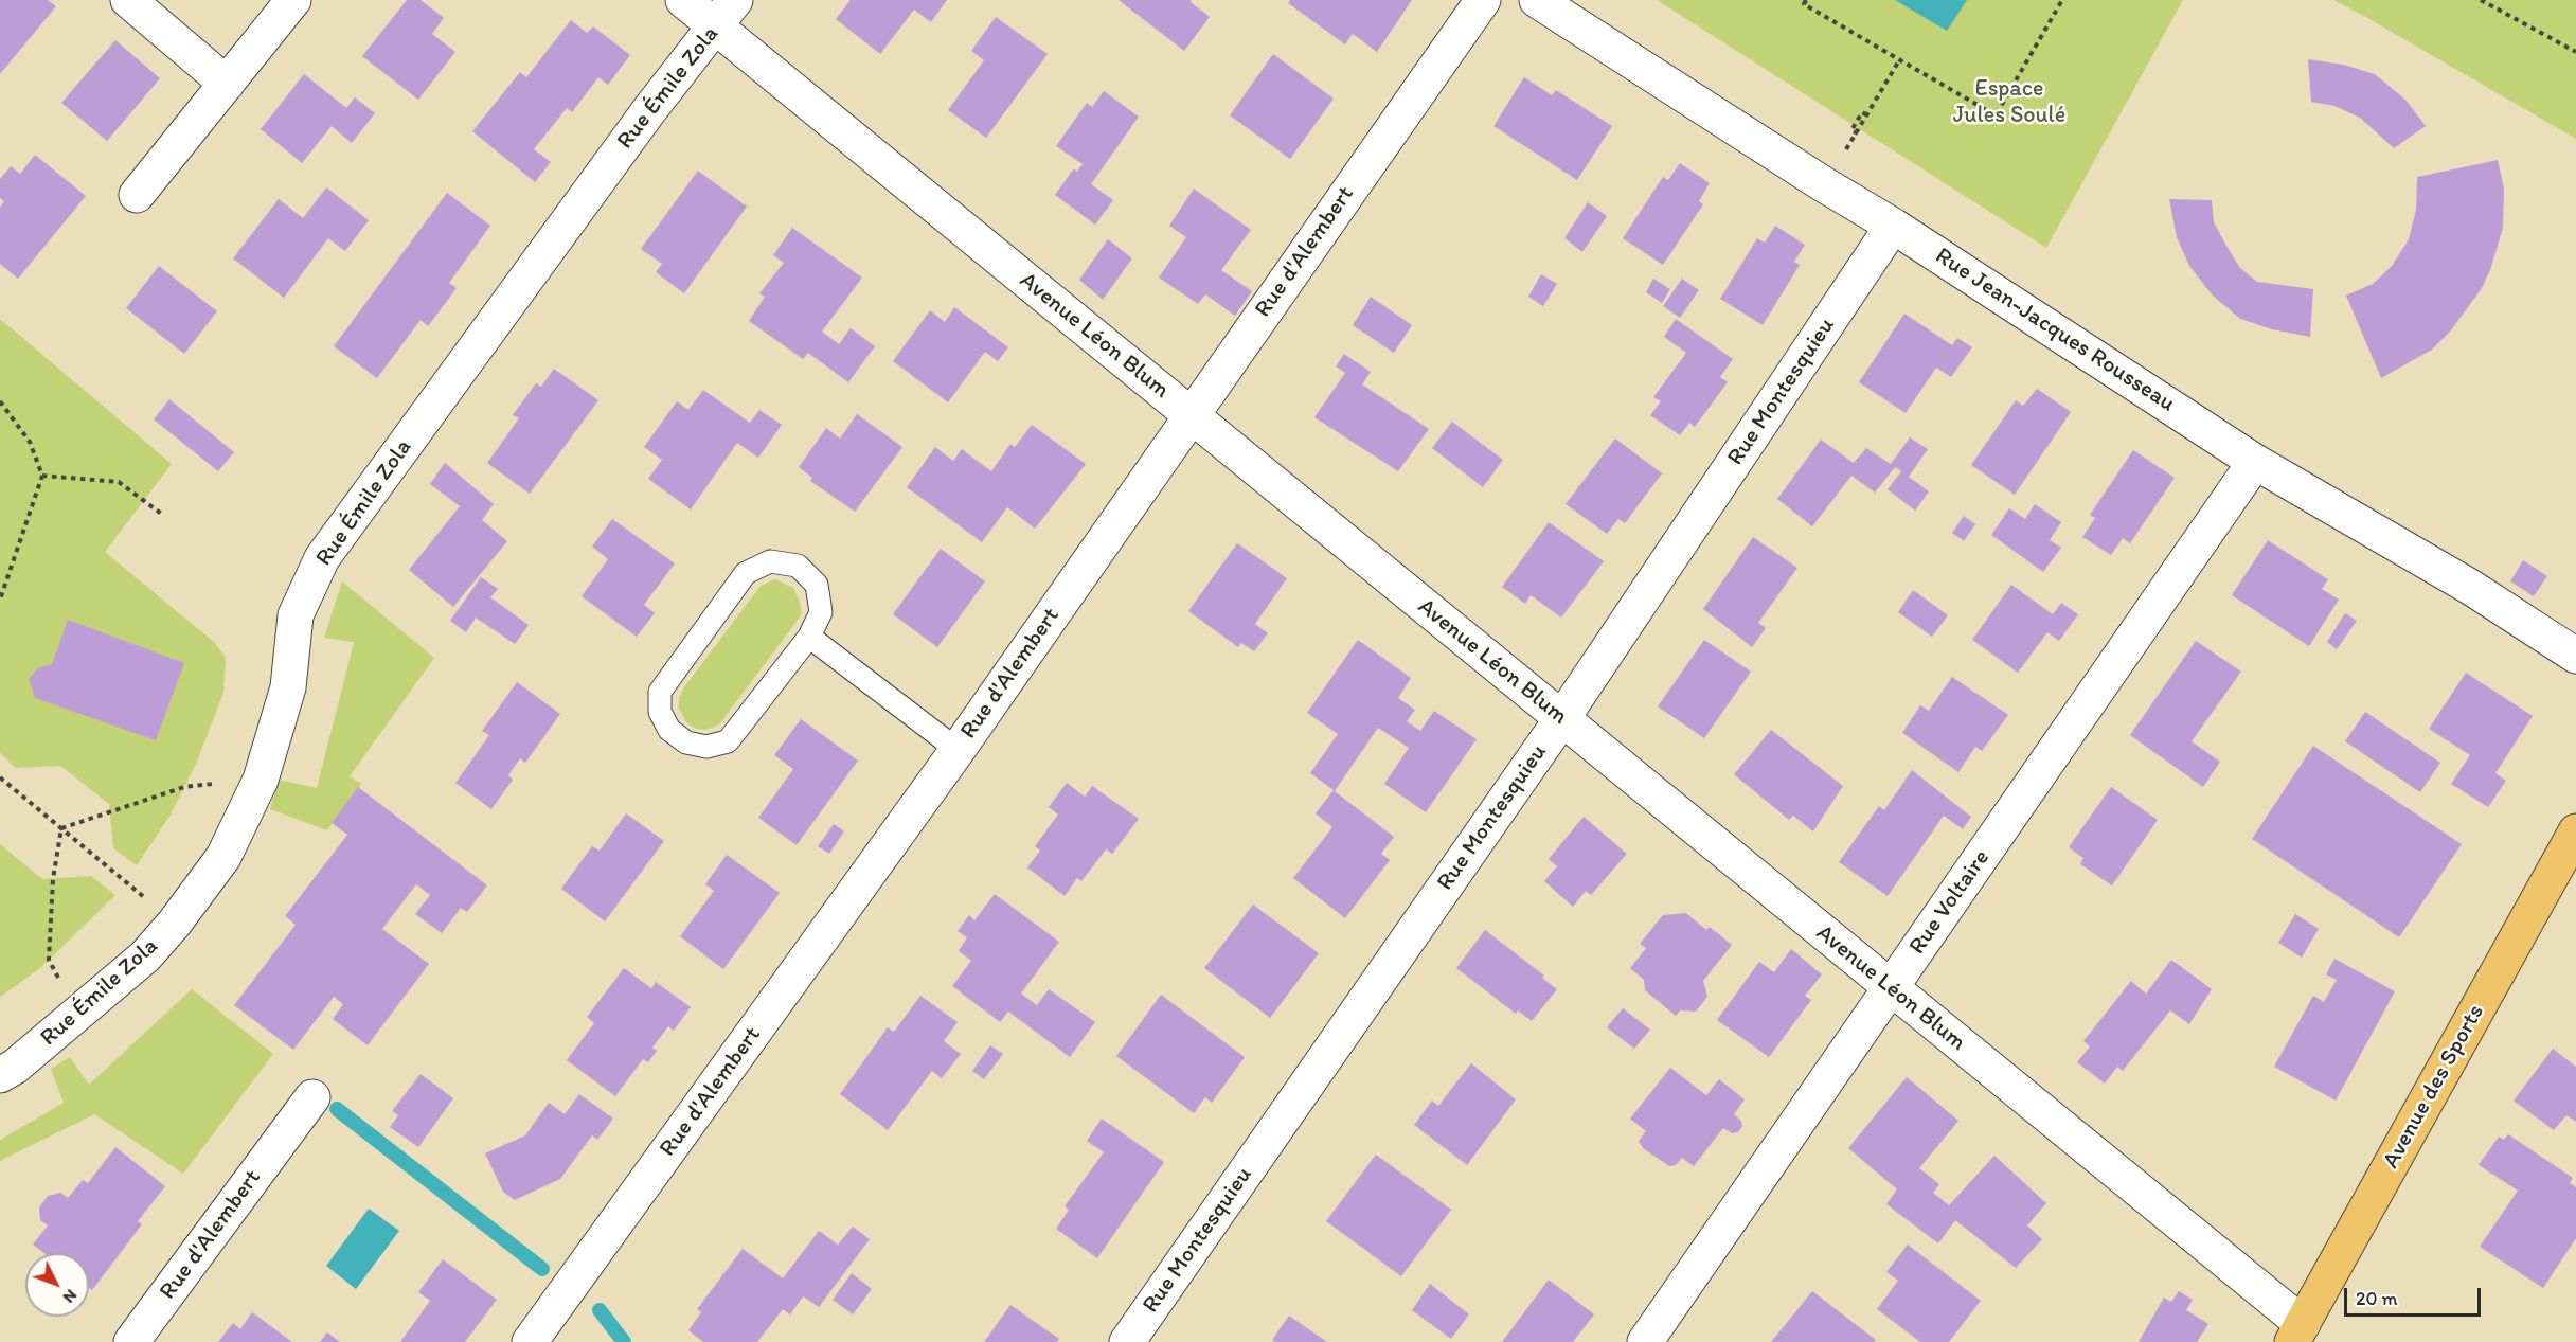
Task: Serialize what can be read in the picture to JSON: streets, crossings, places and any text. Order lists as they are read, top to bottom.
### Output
{
  "streets": {
    "main road": ["Avenue des Sports"],
    "street": [
      "Rue Émile Zola",
      "Rue d'Alembert",
      "Rue Jean-Jacques Rousseau",
      "Avenue Léon Blum",
      "Rue Montesquieu",
      "Rue Voltaire"
    ]
  },
  "crossings": [
    ["Rue Émile Zola", "Avenue Léon Blum"],
    ["Rue d'Alembert", "Avenue Léon Blum"],
    ["Rue Jean-Jacques Rousseau", "Rue Montesquieu"],
    ["Rue Jean-Jacques Rousseau", "Rue Voltaire"],
    ["Avenue Léon Blum", "Rue Montesquieu"],
    ["Avenue Léon Blum", "Rue Voltaire"],
    ["Avenue Léon Blum", "Avenue des Sports"]
  ],
  "parks": ["Espace Jules Soulé"],
  "scale_bar": "20 m",
  "north": "bottom right"
}
